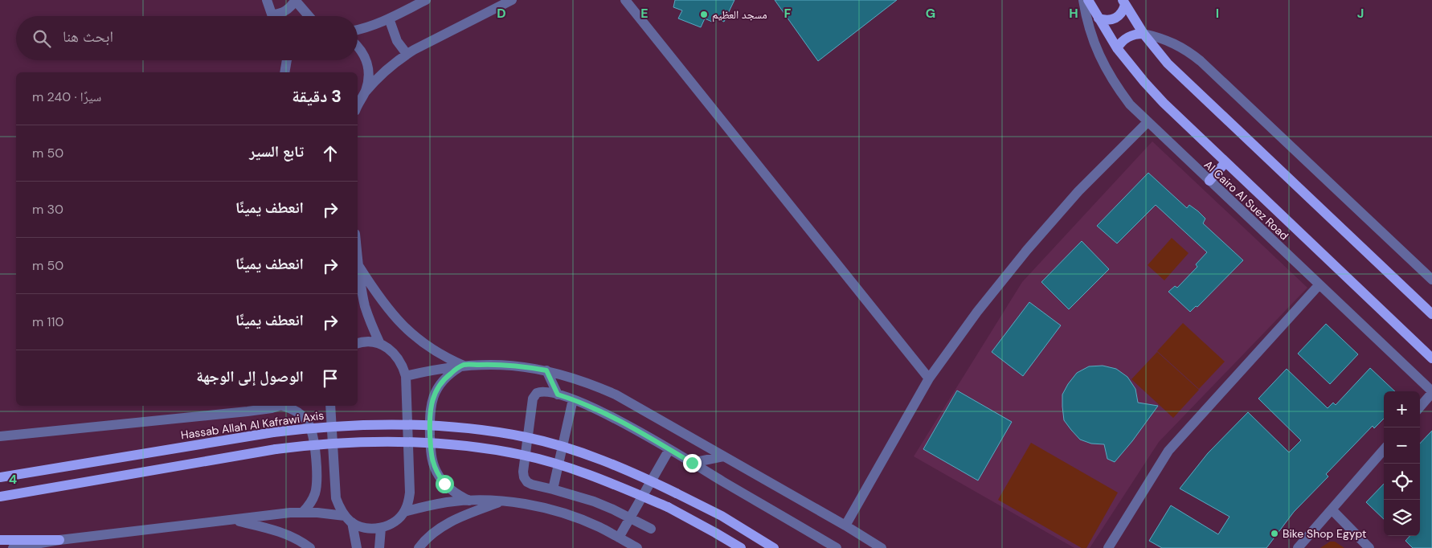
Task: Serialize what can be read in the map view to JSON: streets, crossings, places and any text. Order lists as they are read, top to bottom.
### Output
{
  "streets": {
    "main road": ["Al Cairo Al Suez Road", "Hassab Allah Al Kafrawi Axis"]
  },
  "places": ["مسجد العظيم", "Bike Shop Egypt"],
  "page": {
    "search": "ابحث هنا",
    "heading": ["3 دقيقة", "سيرًا · 240 m"],
    "list": [
      ["تابع السير", "50 m"],
      ["انعطف يمينًا", "30 m"],
      ["انعطف يمينًا", "50 m"],
      ["انعطف يمينًا", "110 m"],
      "الوصول إلى الوجهة"
    ],
    "map_buttons": ["+", "−"]
  },
  "grid": {
    "columns": [
      "D",
      "E",
      "F",
      "G",
      "H",
      "I",
      "J"
    ],
    "rows": ["4"]
  }
}
